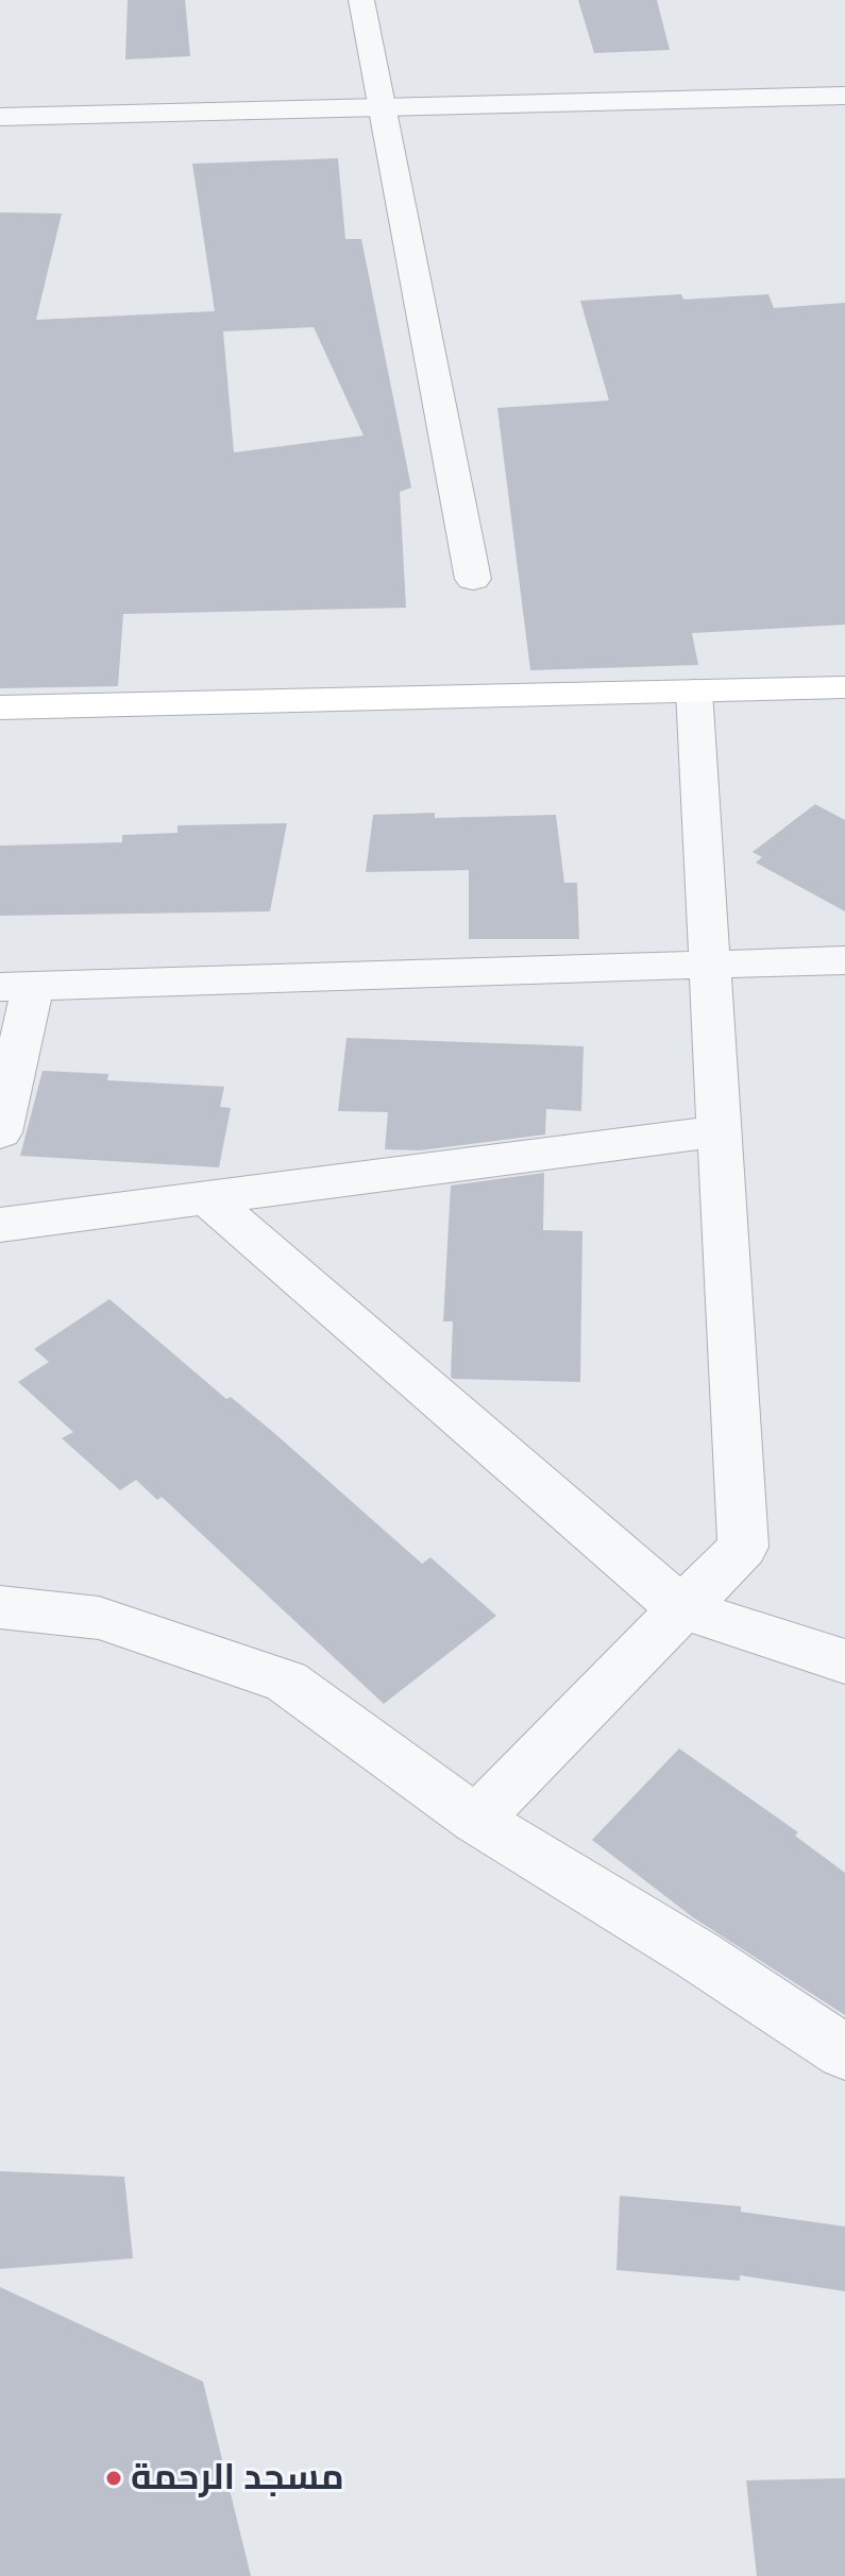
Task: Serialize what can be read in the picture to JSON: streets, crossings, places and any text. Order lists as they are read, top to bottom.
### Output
{
  "places": ["مسجد الرحمة"]
}
